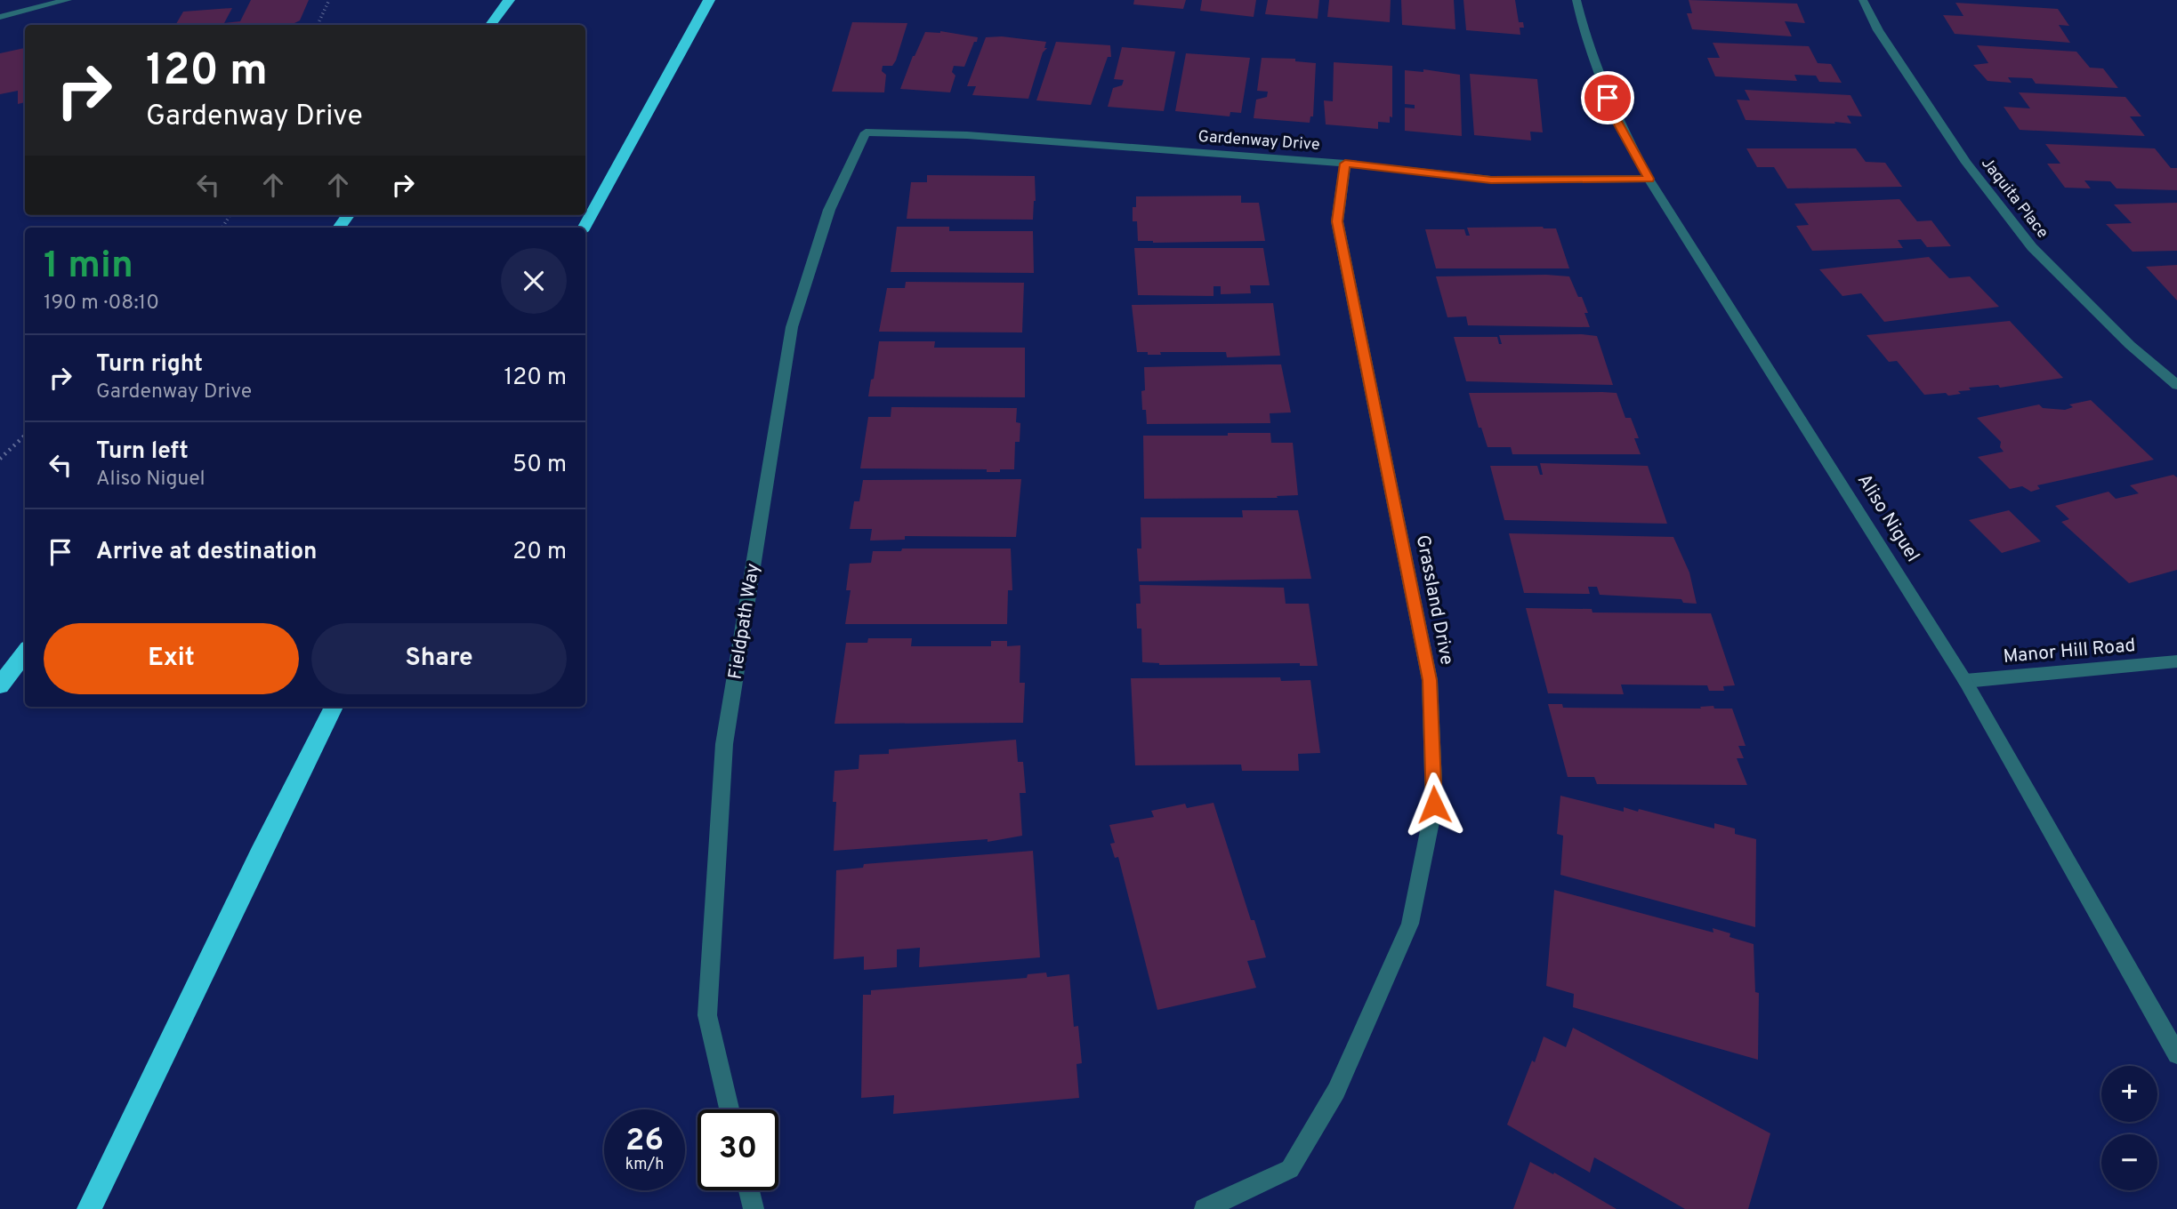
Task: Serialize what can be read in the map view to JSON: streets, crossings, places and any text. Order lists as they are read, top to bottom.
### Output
{
  "streets": {
    "street": [
      "Gardenway Drive",
      "Jaquita Place",
      "Aliso Niguel",
      "Grassland Drive",
      "Fieldpath Way",
      "Manor Hill Road"
    ]
  },
  "crossings": [
    ["Gardenway Drive", "Aliso Niguel"],
    ["Gardenway Drive", "Grassland Drive"],
    ["Gardenway Drive", "Fieldpath Way"],
    ["Aliso Niguel", "Manor Hill Road"]
  ],
  "page": {
    "turn": ["120 m", "Gardenway Drive"],
    "heading": ["1 min", "190 m · 08:10"],
    "list": [
      {
        "name": "Turn right",
        "note": "Gardenway Drive",
        "value": "120 m"
      },
      {
        "name": "Turn left",
        "note": "Aliso Niguel",
        "value": "50 m"
      },
      {
        "name": "Arrive at destination",
        "value": "20 m"
      }
    ],
    "buttons": ["Exit", "Share"],
    "map_buttons": ["+", "−"],
    "speed": "26 km/h",
    "limit": "30"
  }
}
